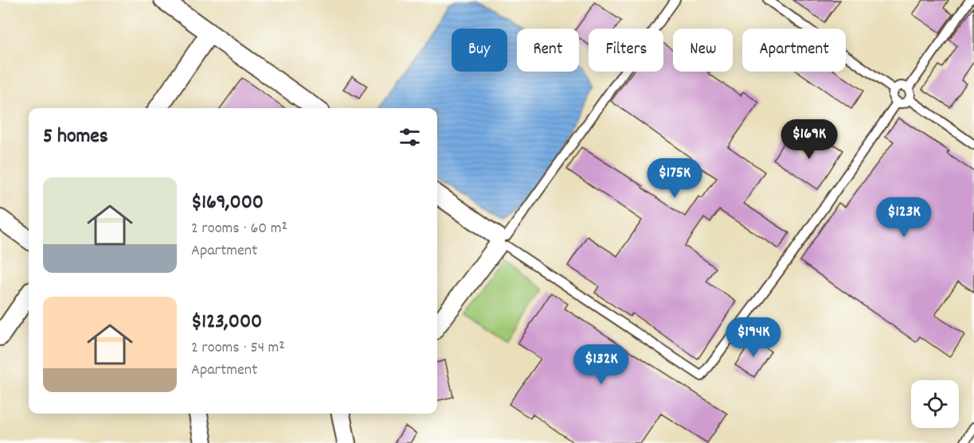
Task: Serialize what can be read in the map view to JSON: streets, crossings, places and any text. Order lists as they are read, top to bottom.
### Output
{
  "page": {
    "chip": [
      "Buy",
      "Rent",
      "Filters",
      "New",
      "Apartment"
    ],
    "heading": "5 homes",
    "price": [
      "$169K",
      "$175K",
      "$123K",
      "$194K",
      "$132K"
    ],
    "list": [
      {
        "name": "$169,000",
        "note": "2 rooms · 60 m² · Apartment"
      },
      {
        "name": "$123,000",
        "note": "2 rooms · 54 m² · Apartment"
      }
    ]
  }
}
